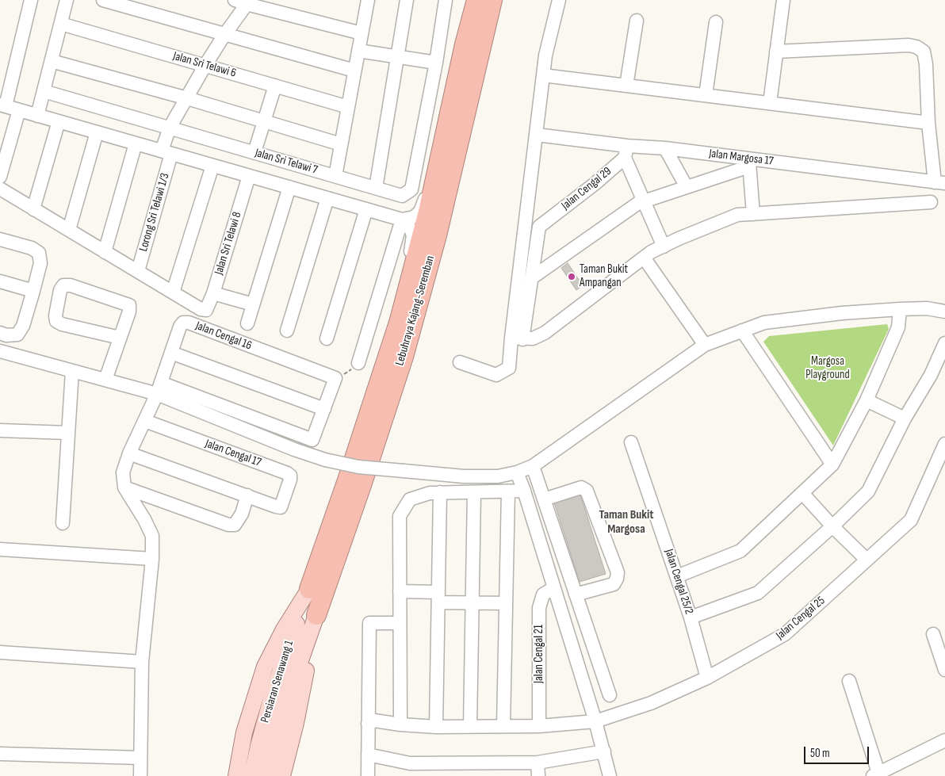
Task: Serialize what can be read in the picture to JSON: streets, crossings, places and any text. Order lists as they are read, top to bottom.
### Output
{
  "streets": {
    "highway": ["Lebuhraya Kajang-Seremban"],
    "main road": ["Persiaran Senawang 1"],
    "street": [
      "Jalan Sri Telawi 6",
      "Jalan Margosa 17",
      "Jalan Sri Telawi 7",
      "Jalan Cengal 29",
      "Lorong Sri Telawi 1/3",
      "Jalan Sri Telawi 8",
      "Jalan Cengal 16",
      "Jalan Cengal 17",
      "Jalan Cengal 25/2",
      "Jalan Cengal 25",
      "Jalan Cengal 21"
    ]
  },
  "crossings": [
    ["Jalan Sri Telawi 6", "Lorong Sri Telawi 1/3"],
    ["Jalan Margosa 17", "Jalan Cengal 29"],
    ["Jalan Sri Telawi 7", "Lorong Sri Telawi 1/3"],
    ["Lebuhraya Kajang-Seremban", "Persiaran Senawang 1"],
    ["Jalan Cengal 16", "Jalan Cengal 17"],
    ["Jalan Cengal 25/2", "Jalan Cengal 25"],
    ["Jalan Cengal 25", "Jalan Cengal 21"]
  ],
  "districts": ["Taman Bukit Margosa"],
  "parks": ["Margosa Playground"],
  "places": ["Taman Bukit Ampangan"],
  "scale_bar": "50 m"
}
